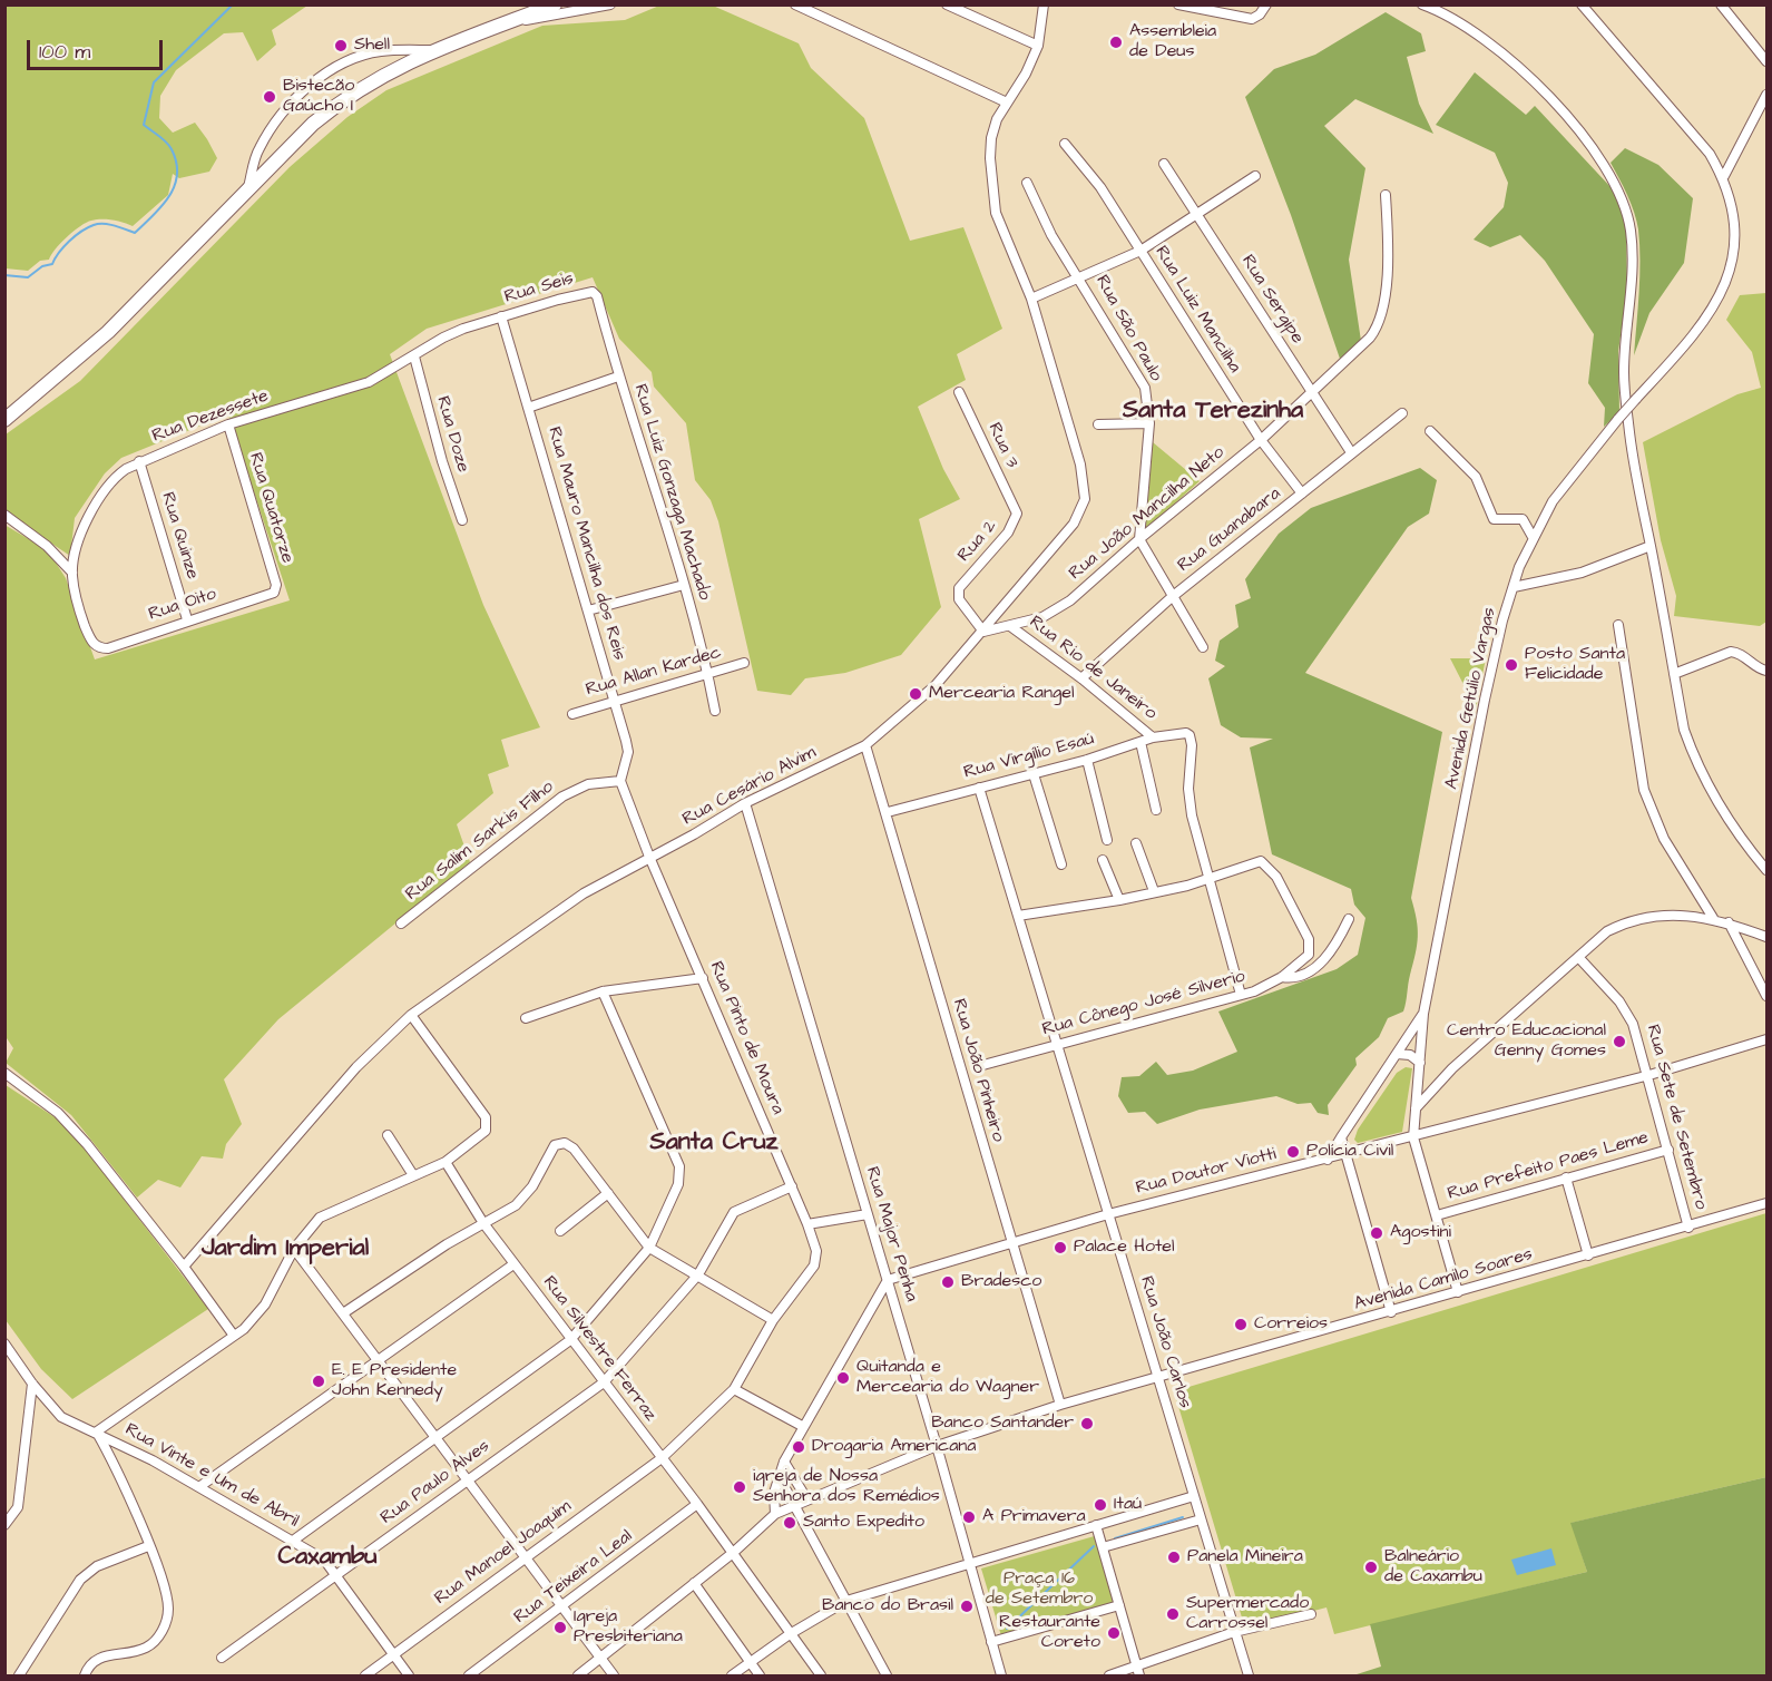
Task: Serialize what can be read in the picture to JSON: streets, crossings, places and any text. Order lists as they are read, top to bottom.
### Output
{
  "streets": {
    "street": [
      "Rua Seis",
      "Rua Sergipe",
      "Rua Luiz Mancilha",
      "Rua São Paulo",
      "Rua Dezessete",
      "Rua Doze",
      "Rua 3",
      "Rua Luiz Gonzaga Machado",
      "Rua Quatorze",
      "Rua João Mancilha Neto",
      "Rua Guanabara",
      "Rua Quinze",
      "Rua 2",
      "Rua Mauro Mancilha dos Reis",
      "Rua Oito",
      "Rua Rio de Janeiro",
      "Rua Allan Kardec",
      "Avenida Getúlio Vargas",
      "Rua Virgílio Esaú",
      "Rua Cesário Alvim",
      "Rua Salim Sarkis Filho",
      "Rua Cônego José Silverio",
      "Rua Pinto de Moura",
      "Rua João Pinheiro",
      "Rua Sete de Setembro",
      "Rua Prefeito Paes Leme",
      "Rua Doutor Viotti",
      "Rua Major Penha",
      "Avenida Camilo Soares",
      "Rua João Carlos",
      "Rua Silvestre Ferraz",
      "Rua Vinte e Um de Abril",
      "Rua Paulo Alves",
      "Rua Manoel Joaquim",
      "Rua Teixeira Leal"
    ]
  },
  "crossings": [
    ["Rua Seis", "Rua Dezessete"],
    ["Rua Seis", "Rua Luiz Gonzaga Machado"],
    ["Rua Seis", "Rua Mauro Mancilha dos Reis"],
    ["Rua Sergipe", "Rua João Mancilha Neto"],
    ["Rua Sergipe", "Rua Guanabara"],
    ["Rua Luiz Mancilha", "Rua João Mancilha Neto"],
    ["Rua Luiz Mancilha", "Rua Guanabara"],
    ["Rua São Paulo", "Rua João Mancilha Neto"],
    ["Rua Dezessete", "Rua Doze"],
    ["Rua Dezessete", "Rua Quatorze"],
    ["Rua Dezessete", "Rua Quinze"],
    ["Rua Dezessete", "Rua Mauro Mancilha dos Reis"],
    ["Rua Dezessete", "Rua Oito"],
    ["Rua 3", "Rua 2"],
    ["Rua Luiz Gonzaga Machado", "Rua Allan Kardec"],
    ["Rua Quatorze", "Rua Oito"],
    ["Rua João Mancilha Neto", "Rua 2"],
    ["Rua João Mancilha Neto", "Rua Rio de Janeiro"],
    ["Rua João Mancilha Neto", "Rua Cesário Alvim"],
    ["Rua Guanabara", "Rua Rio de Janeiro"],
    ["Rua Quinze", "Rua Oito"],
    ["Rua 2", "Rua Cesário Alvim"],
    ["Rua Mauro Mancilha dos Reis", "Rua Allan Kardec"],
    ["Rua Mauro Mancilha dos Reis", "Rua Salim Sarkis Filho"],
    ["Rua Mauro Mancilha dos Reis", "Rua Pinto de Moura"],
    ["Rua Rio de Janeiro", "Rua Virgílio Esaú"],
    ["Rua Virgílio Esaú", "Rua Cônego José Silverio"],
    ["Rua Virgílio Esaú", "Rua João Pinheiro"],
    ["Rua Virgílio Esaú", "Rua João Carlos"],
    ["Rua Cesário Alvim", "Rua Pinto de Moura"],
    ["Rua Cesário Alvim", "Rua João Pinheiro"],
    ["Rua Cesário Alvim", "Rua Major Penha"],
    ["Rua Salim Sarkis Filho", "Rua Pinto de Moura"],
    ["Rua Cônego José Silverio", "Rua João Carlos"],
    ["Rua Pinto de Moura", "Rua Silvestre Ferraz"],
    ["Rua Pinto de Moura", "Rua Paulo Alves"],
    ["Rua Pinto de Moura", "Rua Manoel Joaquim"],
    ["Rua João Pinheiro", "Rua Doutor Viotti"],
    ["Rua João Pinheiro", "Avenida Camilo Soares"],
    ["Rua Sete de Setembro", "Rua Prefeito Paes Leme"],
    ["Rua Sete de Setembro", "Rua Doutor Viotti"],
    ["Rua Sete de Setembro", "Avenida Camilo Soares"],
    ["Rua Doutor Viotti", "Rua Major Penha"],
    ["Rua Doutor Viotti", "Rua João Carlos"],
    ["Rua Major Penha", "Avenida Camilo Soares"],
    ["Avenida Camilo Soares", "Rua João Carlos"],
    ["Avenida Camilo Soares", "Rua Silvestre Ferraz"],
    ["Rua Silvestre Ferraz", "Rua Paulo Alves"],
    ["Rua Silvestre Ferraz", "Rua Manoel Joaquim"],
    ["Rua Silvestre Ferraz", "Rua Teixeira Leal"],
    ["Rua Vinte e Um de Abril", "Rua Paulo Alves"],
    ["Rua Vinte e Um de Abril", "Rua Manoel Joaquim"]
  ],
  "districts": [
    "Santa Terezinha",
    "Santa Cruz",
    "Jardim Imperial",
    "Caxambu"
  ],
  "parks": ["Praça 16 de Setembro"],
  "places": [
    "Assembleia de Deus",
    "Shell",
    "Bistecão Gaúcho I",
    "Posto Santa Felicidade",
    "Mercearia Rangel",
    "Centro Educacional Genny Gomes",
    "Polícia Civil",
    "Agostini",
    "Palace Hotel",
    "Bradesco",
    "Correios",
    "Quitanda e Mercearia do Wagner",
    "E. E Presidente John Kennedy",
    "Banco Santander",
    "Drogaria Americana",
    "igreja de Nossa Senhora dos Remédios",
    "Itaú",
    "A Primavera",
    "Santo Expedito",
    "Panela Mineira",
    "Balneário de Caxambu",
    "Banco do Brasil",
    "Supermercado Carrossel",
    "Igreja Presbiteriana",
    "Restaurante Coreto"
  ],
  "scale_bar": "100 m"
}
